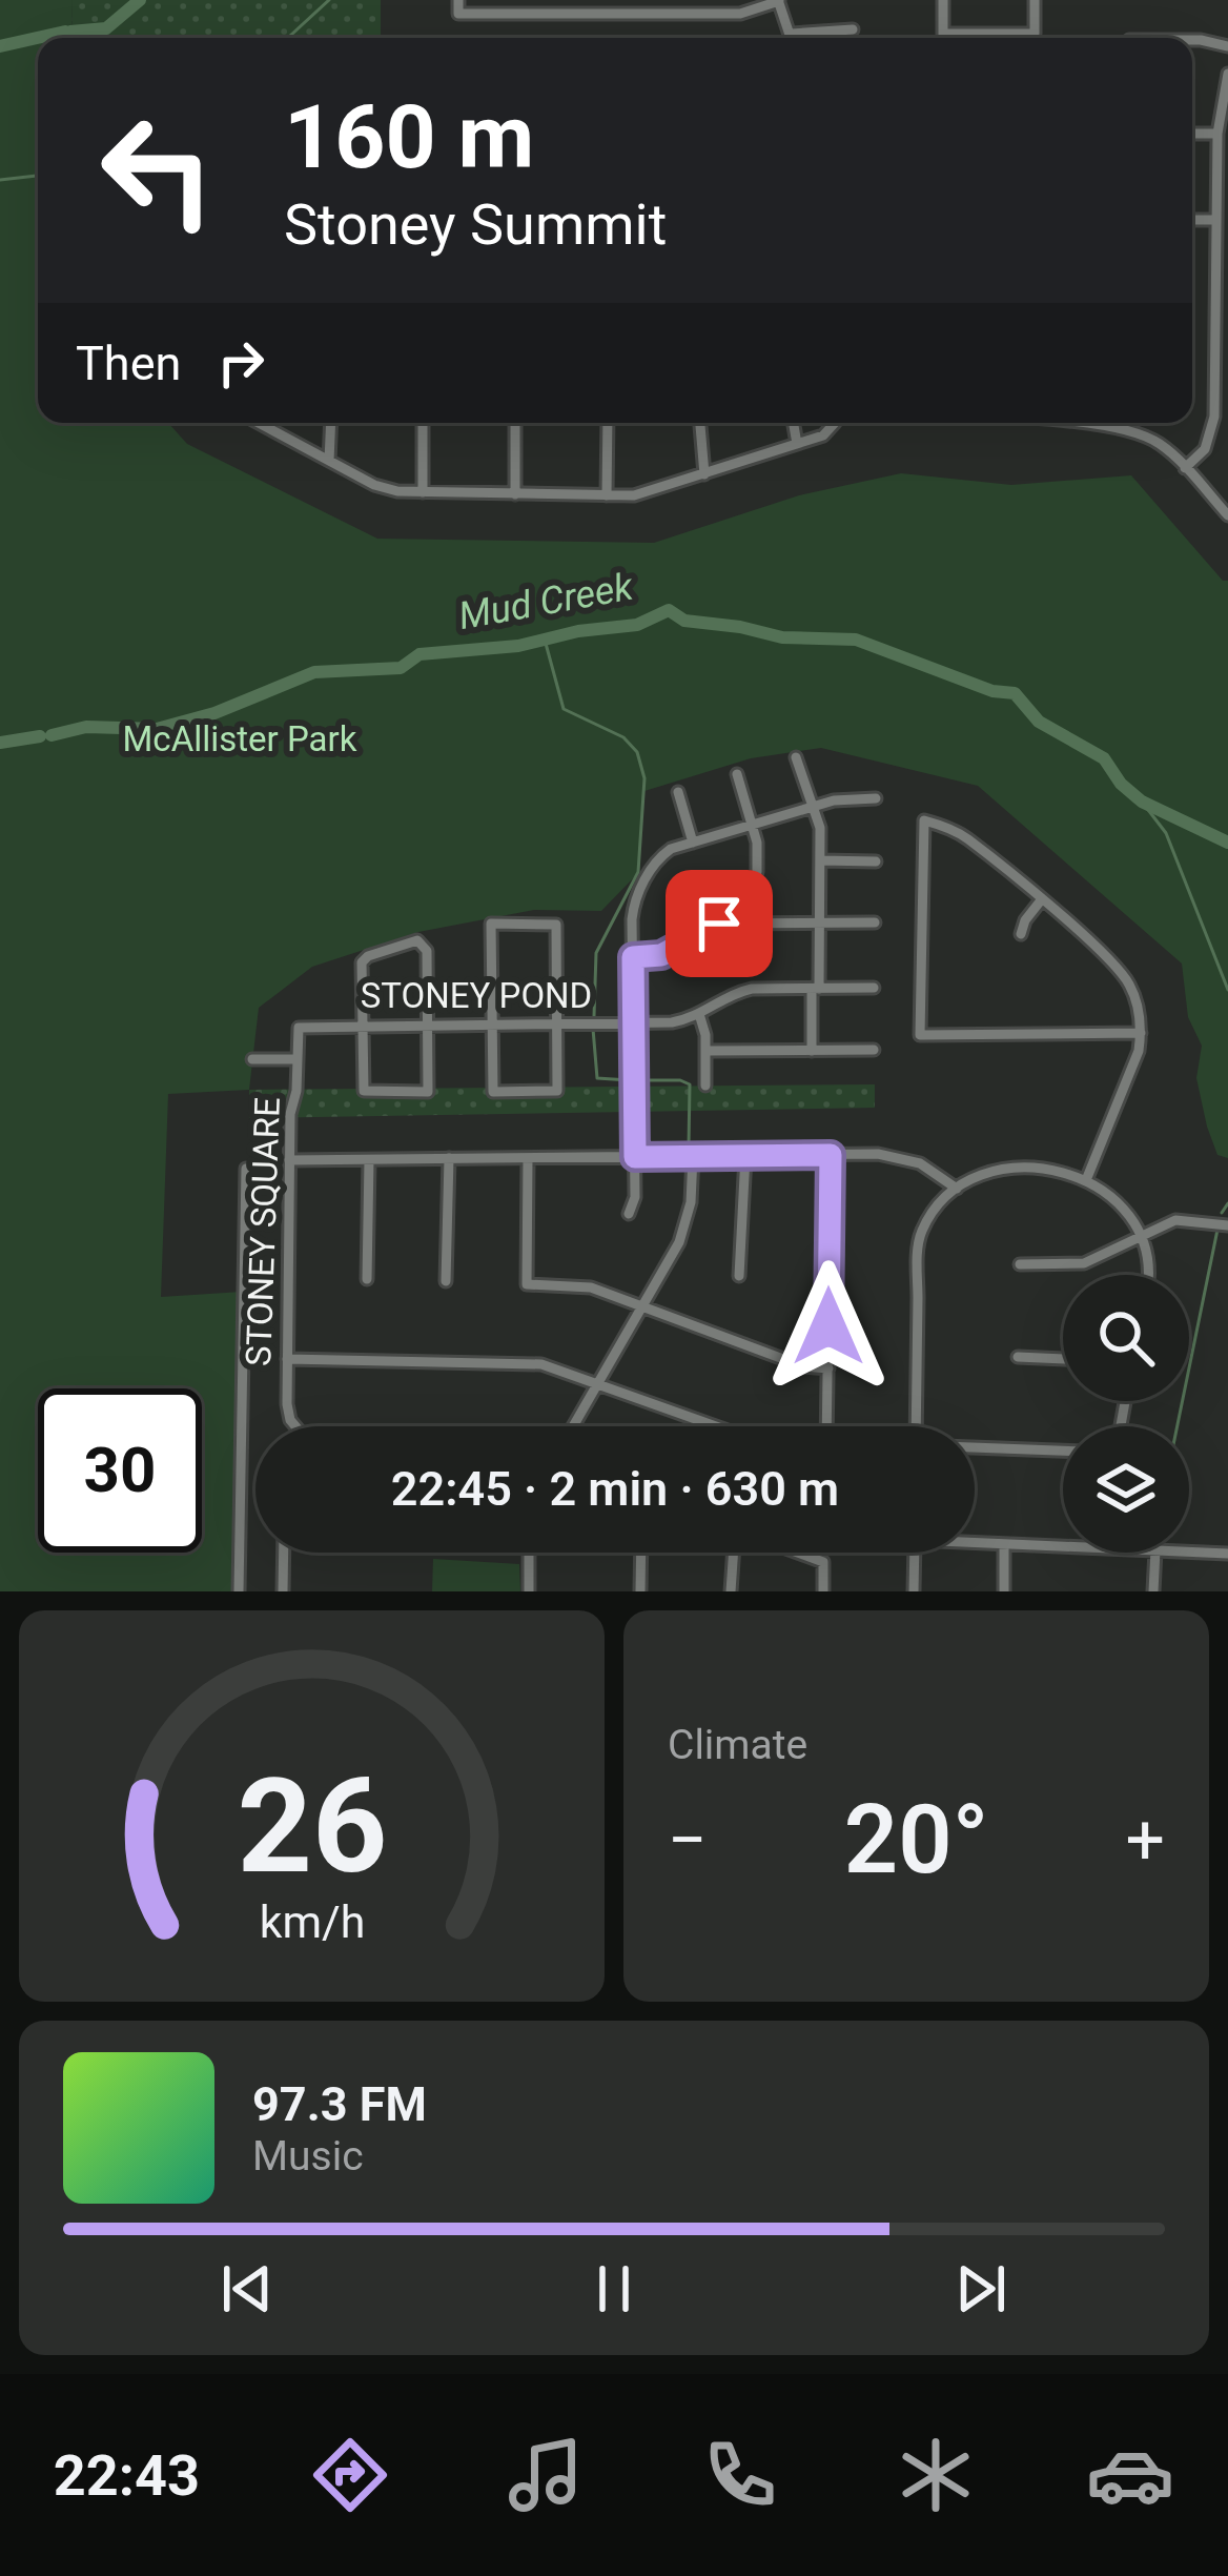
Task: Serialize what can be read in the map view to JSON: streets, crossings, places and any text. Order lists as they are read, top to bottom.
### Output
{
  "streets": {
    "street": ["STONEY POND", "STONEY SQUARE"]
  },
  "crossings": [
    ["STONEY POND", "STONEY SQUARE"]
  ],
  "water": ["Mud Creek"],
  "parks": ["McAllister Park"],
  "page": {
    "turn": ["160 m", "Stoney Summit"],
    "then": "Then",
    "limit": "30",
    "trip": "22:45 · 2 min · 630 m",
    "tile": "Climate",
    "heat": ["−", "20°", "+"],
    "song": ["97.3 FM", "Music"],
    "tabs": "22:43",
    "gauge": ["26", "km/h"]
  }
}
